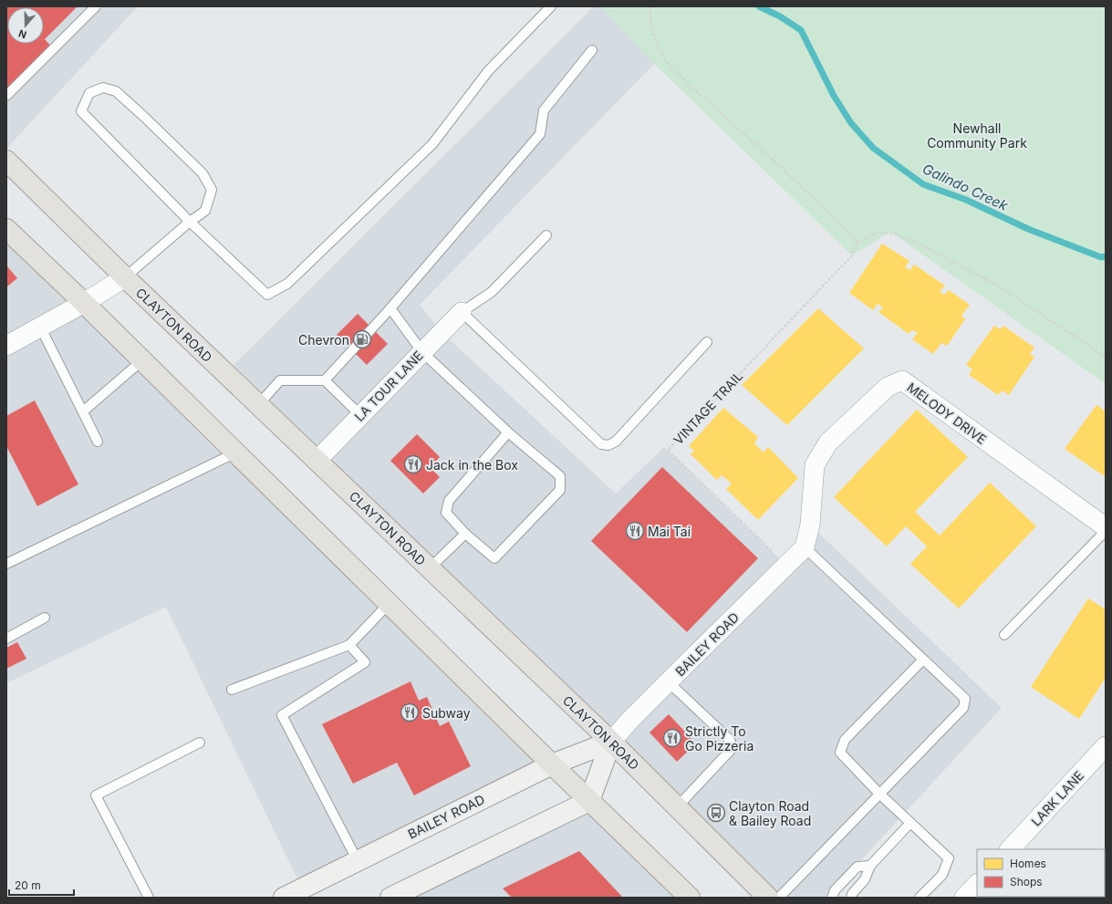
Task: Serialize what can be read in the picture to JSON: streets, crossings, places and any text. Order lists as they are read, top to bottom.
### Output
{
  "streets": {
    "main road": ["CLAYTON ROAD"],
    "street": [
      "LA TOUR LANE",
      "MELODY DRIVE",
      "BAILEY ROAD",
      "LARK LANE"
    ],
    "path": ["VINTAGE TRAIL"]
  },
  "crossings": [
    ["CLAYTON ROAD", "LA TOUR LANE"],
    ["CLAYTON ROAD", "BAILEY ROAD"],
    ["VINTAGE TRAIL", "BAILEY ROAD"],
    ["MELODY DRIVE", "BAILEY ROAD"]
  ],
  "water": ["Galindo Creek"],
  "parks": ["Newhall Community Park"],
  "places": {
    "fuel station": ["Chevron"],
    "restaurant": [
      "Jack in the Box",
      "Mai Tai",
      "Subway",
      "Strictly To Go Pizzeria"
    ],
    "bus stop": ["Clayton Road & Bailey Road"]
  },
  "legend": ["Homes", "Shops"],
  "scale_bar": "20 m",
  "north": "bottom"
}
